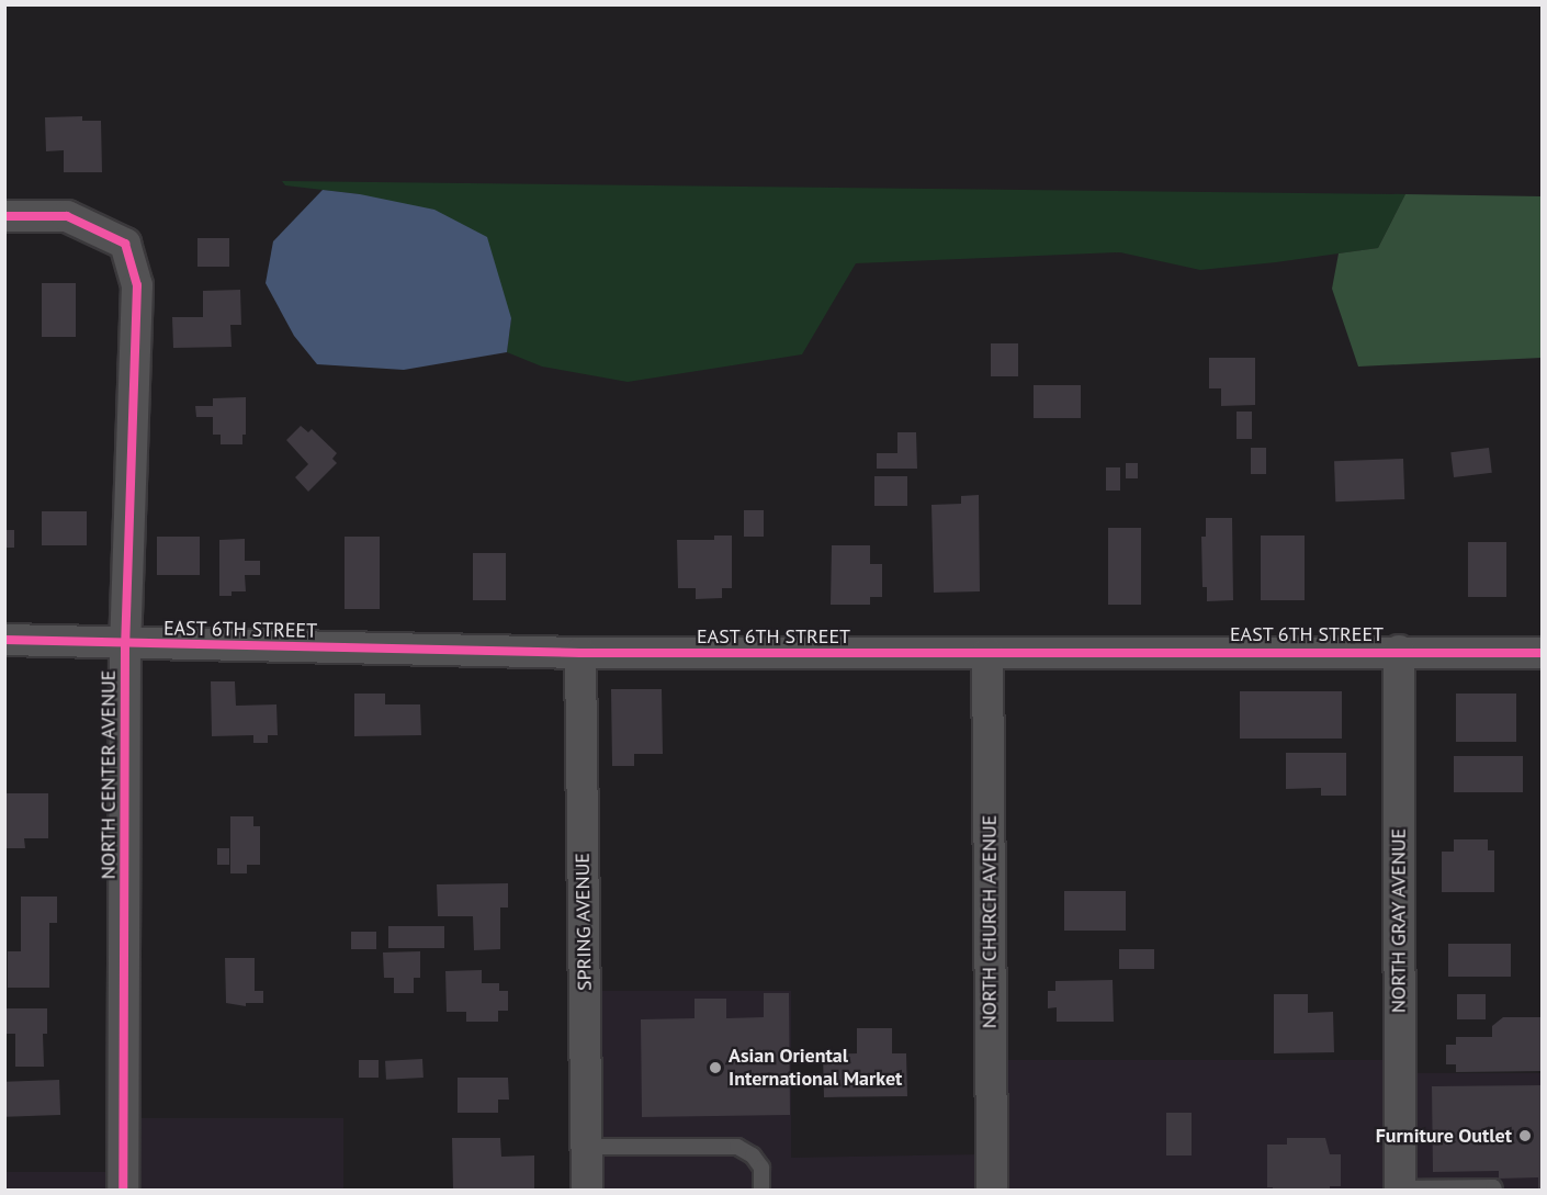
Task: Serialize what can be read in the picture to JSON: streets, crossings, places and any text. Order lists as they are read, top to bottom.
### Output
{
  "streets": {
    "street": [
      "EAST 6TH STREET",
      "NORTH CENTER AVENUE",
      "NORTH GRAY AVENUE",
      "SPRING AVENUE",
      "NORTH CHURCH AVENUE"
    ]
  },
  "crossings": [
    ["EAST 6TH STREET", "NORTH CENTER AVENUE"],
    ["EAST 6TH STREET", "NORTH GRAY AVENUE"],
    ["EAST 6TH STREET", "SPRING AVENUE"],
    ["EAST 6TH STREET", "NORTH CHURCH AVENUE"]
  ],
  "places": ["Asian Oriental International Market", "Furniture Outlet"]
}
